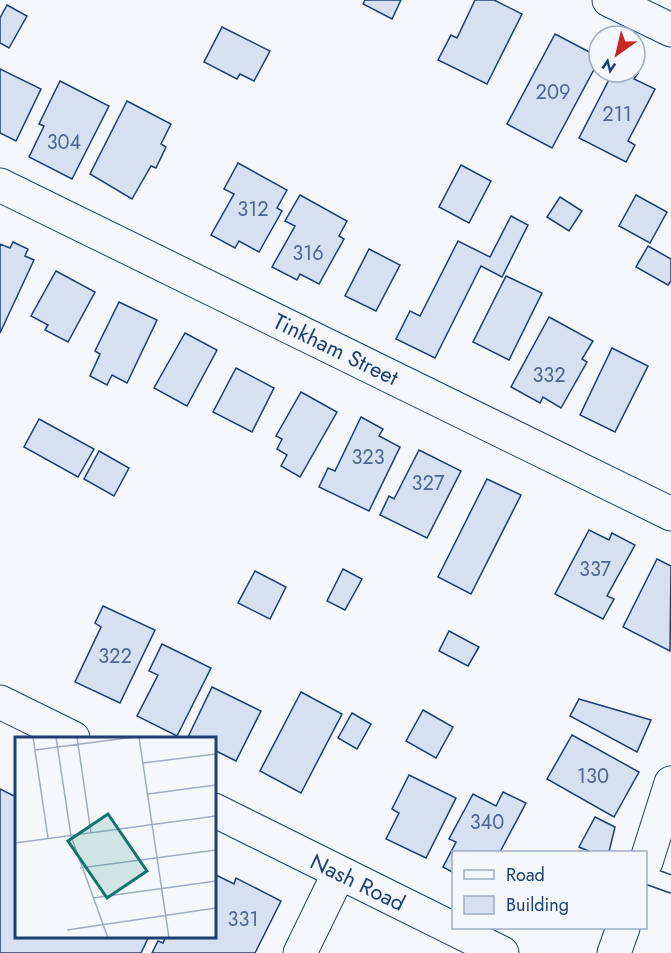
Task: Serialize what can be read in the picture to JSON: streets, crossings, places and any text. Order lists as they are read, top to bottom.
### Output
{
  "streets": {
    "street": ["Tinkham Street", "Nash Road"]
  },
  "house_numbers": [
    "209",
    "211",
    "304",
    "312",
    "316",
    "332",
    "323",
    "327",
    "337",
    "322",
    "130",
    "340",
    "331"
  ],
  "legend": ["Road", "Building"],
  "north": "bottom left"
}
